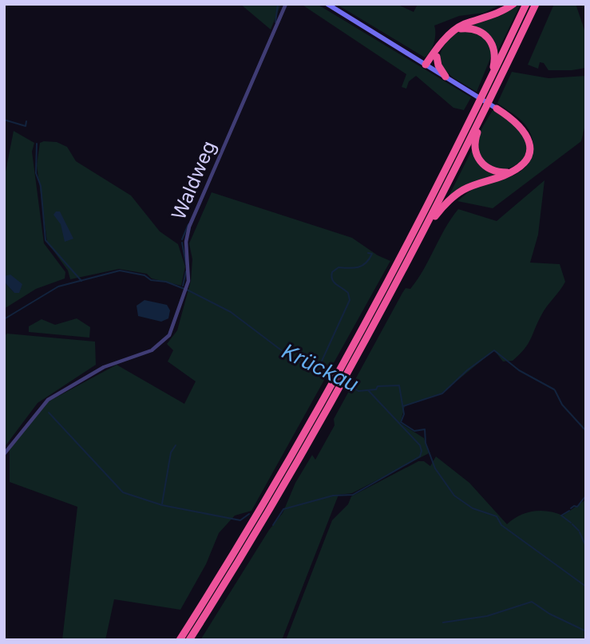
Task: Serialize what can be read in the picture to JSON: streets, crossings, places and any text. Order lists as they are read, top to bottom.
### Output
{
  "streets": {
    "street": ["Waldweg"]
  },
  "water": ["Krückau"]
}
